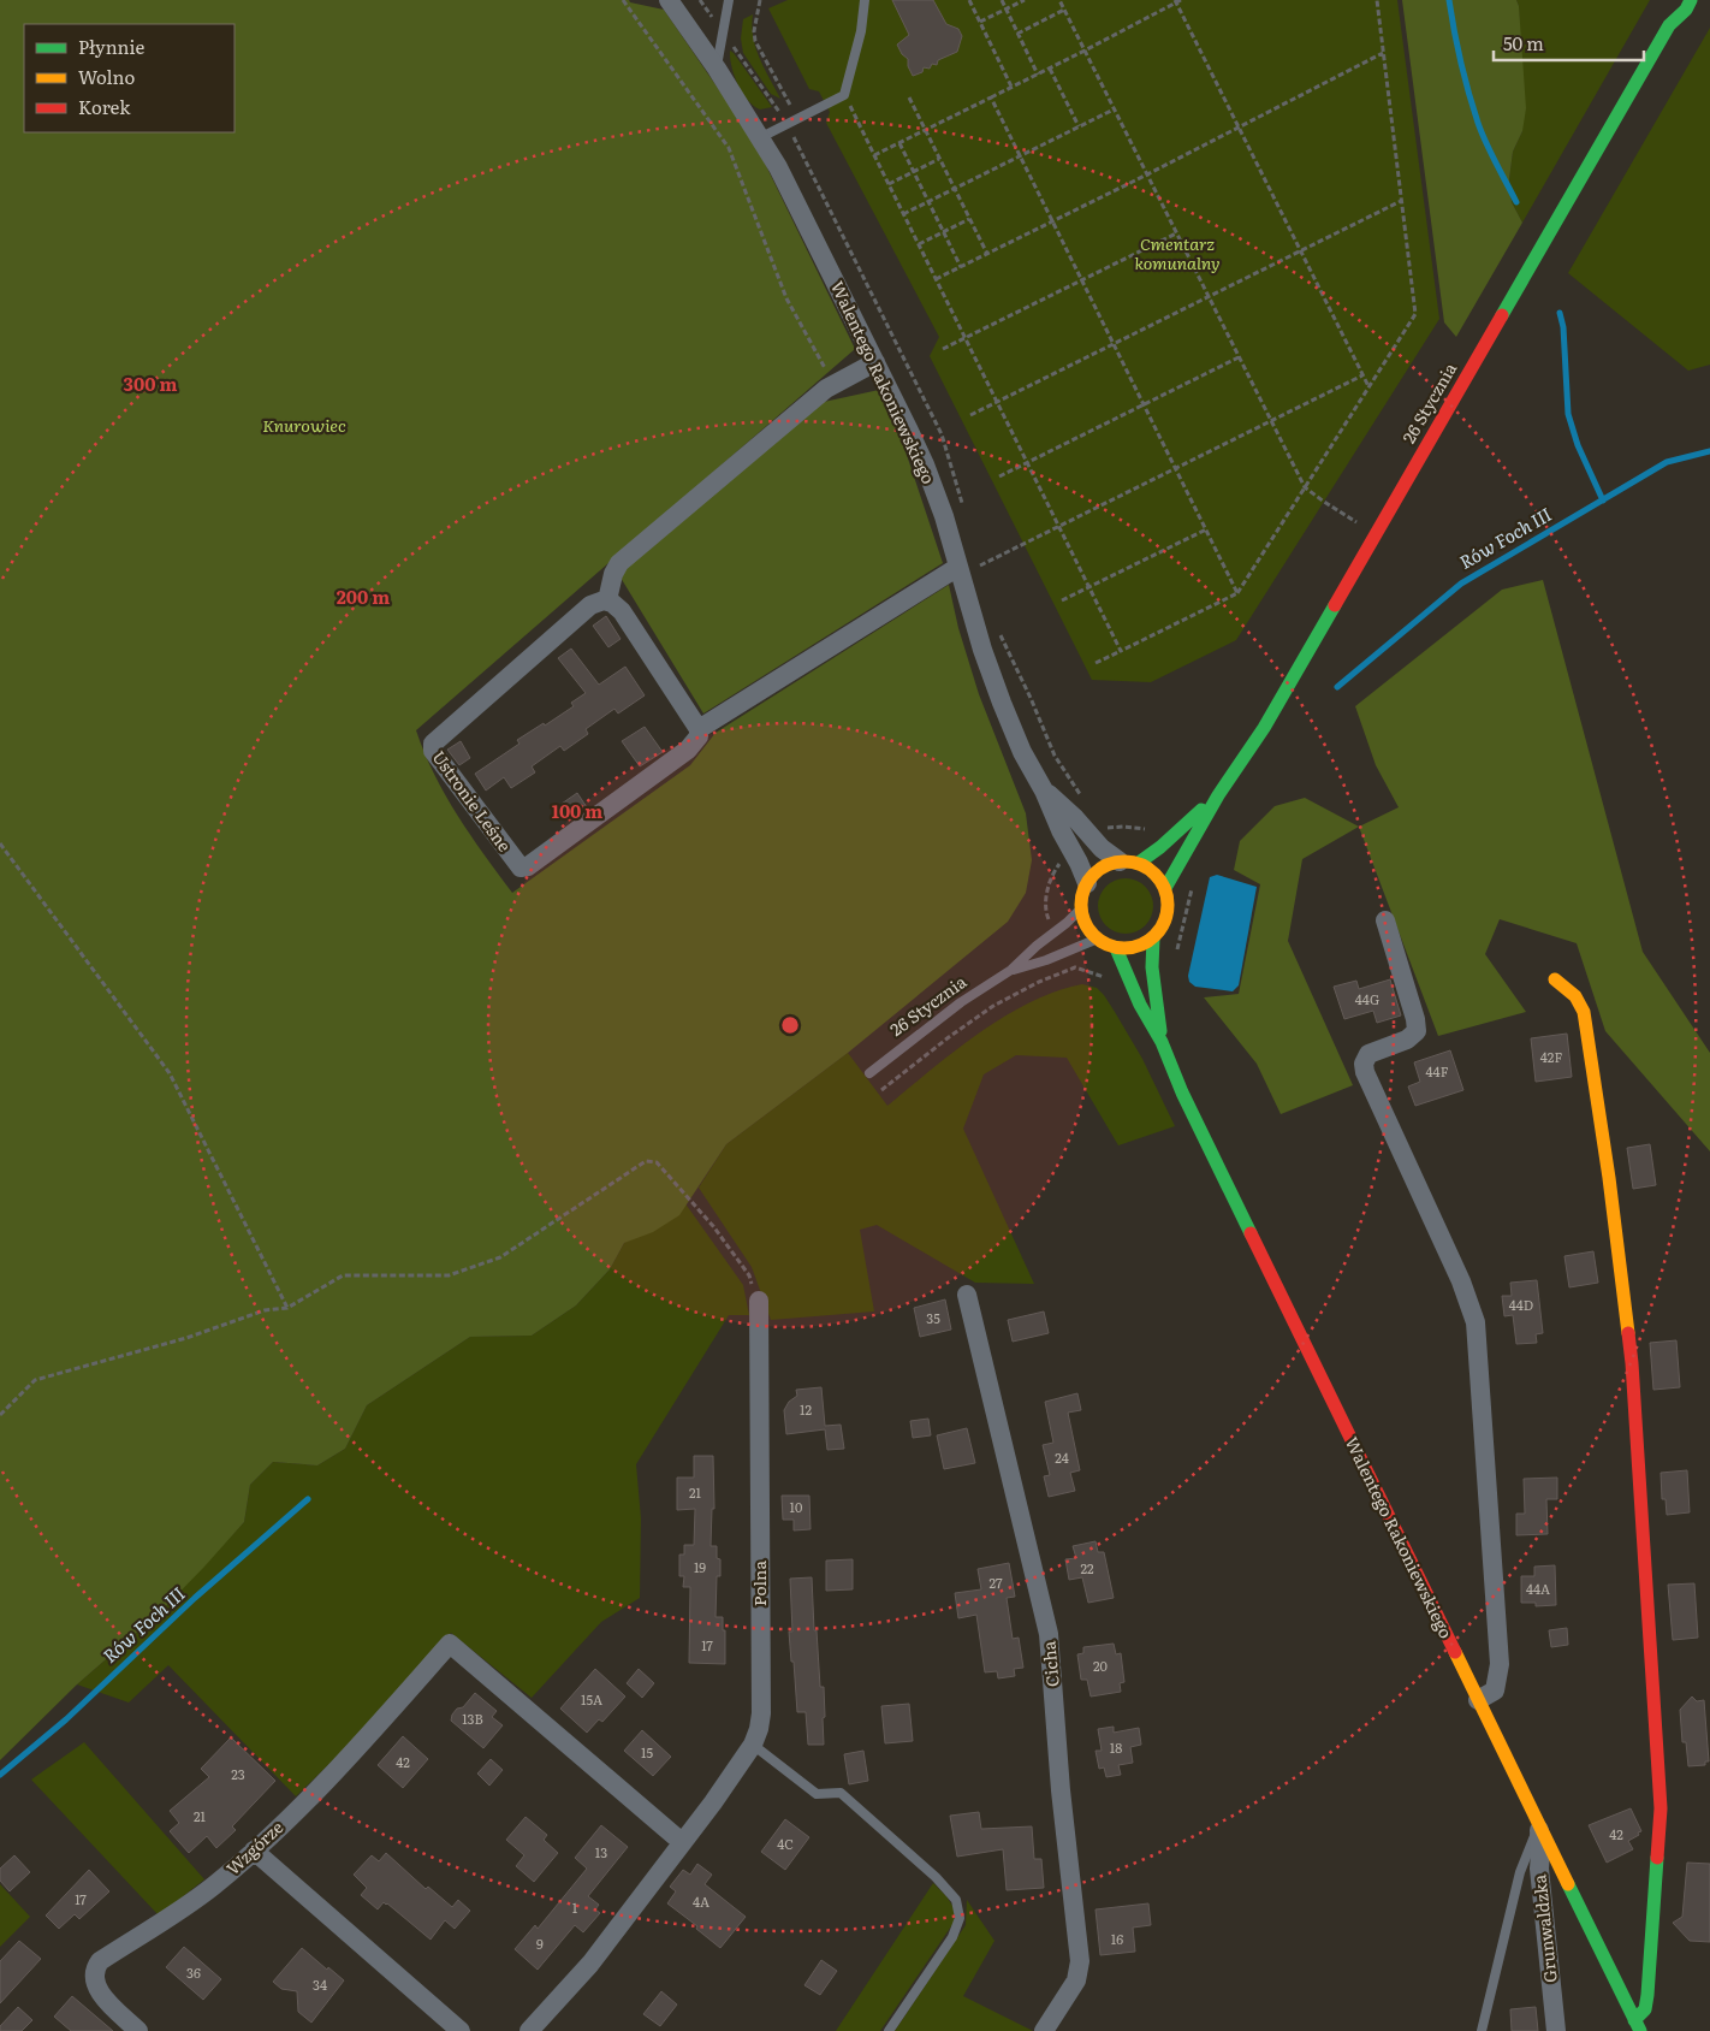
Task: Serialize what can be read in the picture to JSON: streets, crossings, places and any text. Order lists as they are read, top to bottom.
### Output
{
  "streets": {
    "street": [
      "Walentego Rakoniewskiego",
      "26 Stycznia",
      "Ustronie Leśne",
      "Polna",
      "Cicha",
      "Wzgórze",
      "Grunwaldzka"
    ]
  },
  "crossings": [
    ["Walentego Rakoniewskiego", "26 Stycznia"],
    ["Walentego Rakoniewskiego", "Ustronie Leśne"],
    ["Walentego Rakoniewskiego", "Grunwaldzka"],
    ["Polna", "Wzgórze"]
  ],
  "water": ["Rów Foch III"],
  "parks": ["Cmentarz komunalny", "Knurowiec"],
  "house_numbers": [
    "44G",
    "42F",
    "44F",
    "44D",
    "35",
    "12",
    "24",
    "21",
    "10",
    "19",
    "22",
    "27",
    "44A",
    "17",
    "20",
    "15A",
    "13B",
    "18",
    "15",
    "42",
    "23",
    "21",
    "42",
    "4C",
    "13",
    "17",
    "4A",
    "1",
    "16",
    "9",
    "36",
    "34"
  ],
  "legend": ["Płynnie", "Wolno", "Korek"],
  "scale_bar": "50 m",
  "rings": ["300 m", "200 m", "100 m"]
}
